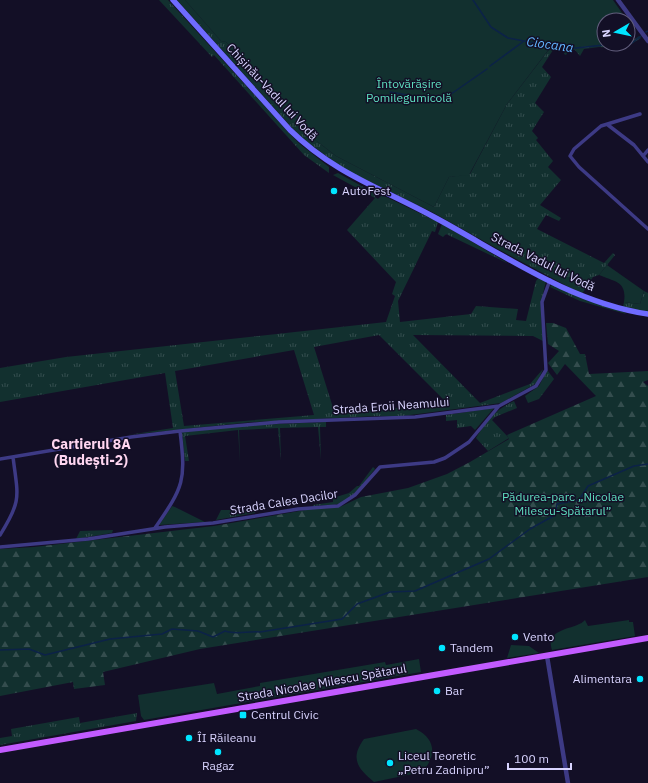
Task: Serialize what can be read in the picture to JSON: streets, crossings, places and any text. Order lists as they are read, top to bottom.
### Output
{
  "streets": {
    "main road": ["Chișinău-Vadul lui Vodă", "Strada Vadul lui Vodă", "Strada Nicolae Milescu Spătarul"],
    "street": ["Strada Eroii Neamului", "Strada Calea Dacilor"]
  },
  "crossings": [
    ["Chișinău-Vadul lui Vodă", "Strada Vadul lui Vodă"],
    ["Strada Vadul lui Vodă", "Strada Eroii Neamului"],
    ["Strada Eroii Neamului", "Strada Calea Dacilor"]
  ],
  "districts": ["Cartierul 8A (Budești-2)"],
  "water": ["Ciocana"],
  "parks": ["Întovărășire Pomilegumicolă", "Pădurea-parc „Nicolae Milescu-Spătarul”"],
  "places": {
    "other": [
      "AutoFest",
      "Vento",
      "Tandem",
      "Alimentara",
      "Bar",
      "ÎI Răileanu",
      "Ragaz",
      "Liceul Teoretic „Petru Zadnipru”"
    ],
    "transit": ["Centrul Civic"]
  },
  "scale_bar": "100 m",
  "north": "left"
}
